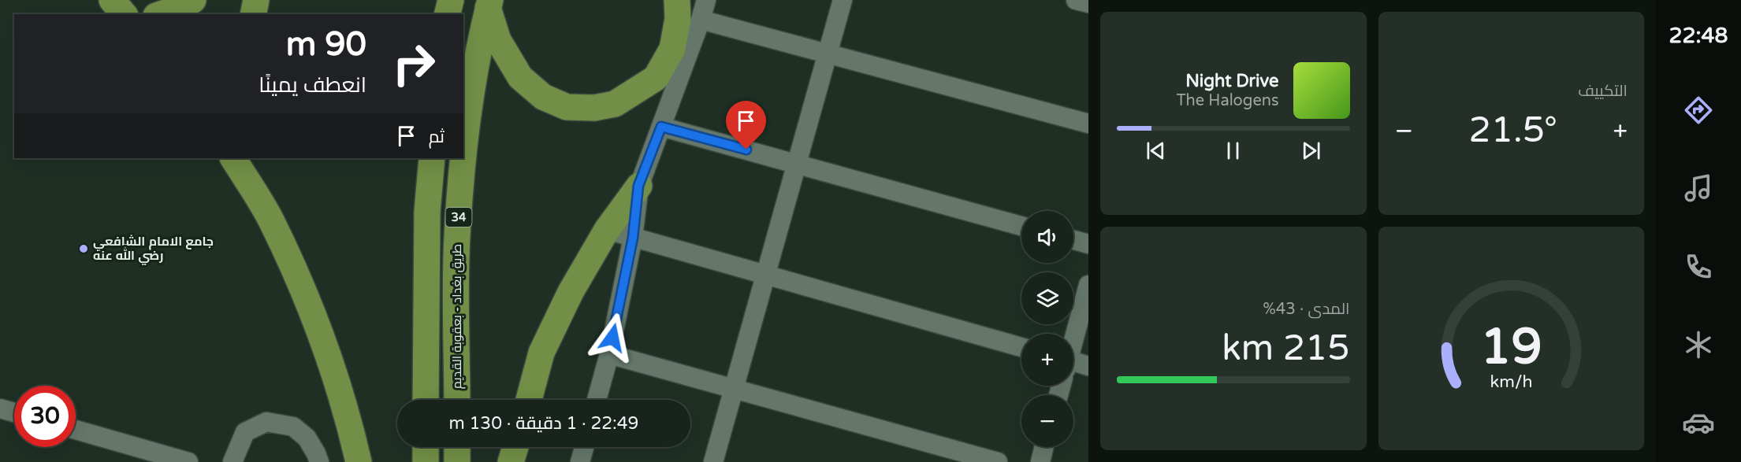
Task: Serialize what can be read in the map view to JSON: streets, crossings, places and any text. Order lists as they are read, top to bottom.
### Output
{
  "streets": {
    "highway": ["34", "طريق بغداد - بعقوبة القديم"]
  },
  "places": ["جامع الامام الشافعي رضي الله عنه"],
  "page": {
    "tabs": "22:48",
    "tile": [
      "التكييف",
      ["المدى · 43%", "215 km"]
    ],
    "turn": ["90 m", "انعطف يمينًا"],
    "song": ["Night Drive", "The Halogens"],
    "heat": ["−", "21.5°", "+"],
    "then": "ثم",
    "map_buttons": ["+", "−"],
    "limit": "30",
    "trip": "22:49 · 1 دقيقة · 130 m",
    "gauge": ["19", "km/h"]
  }
}
